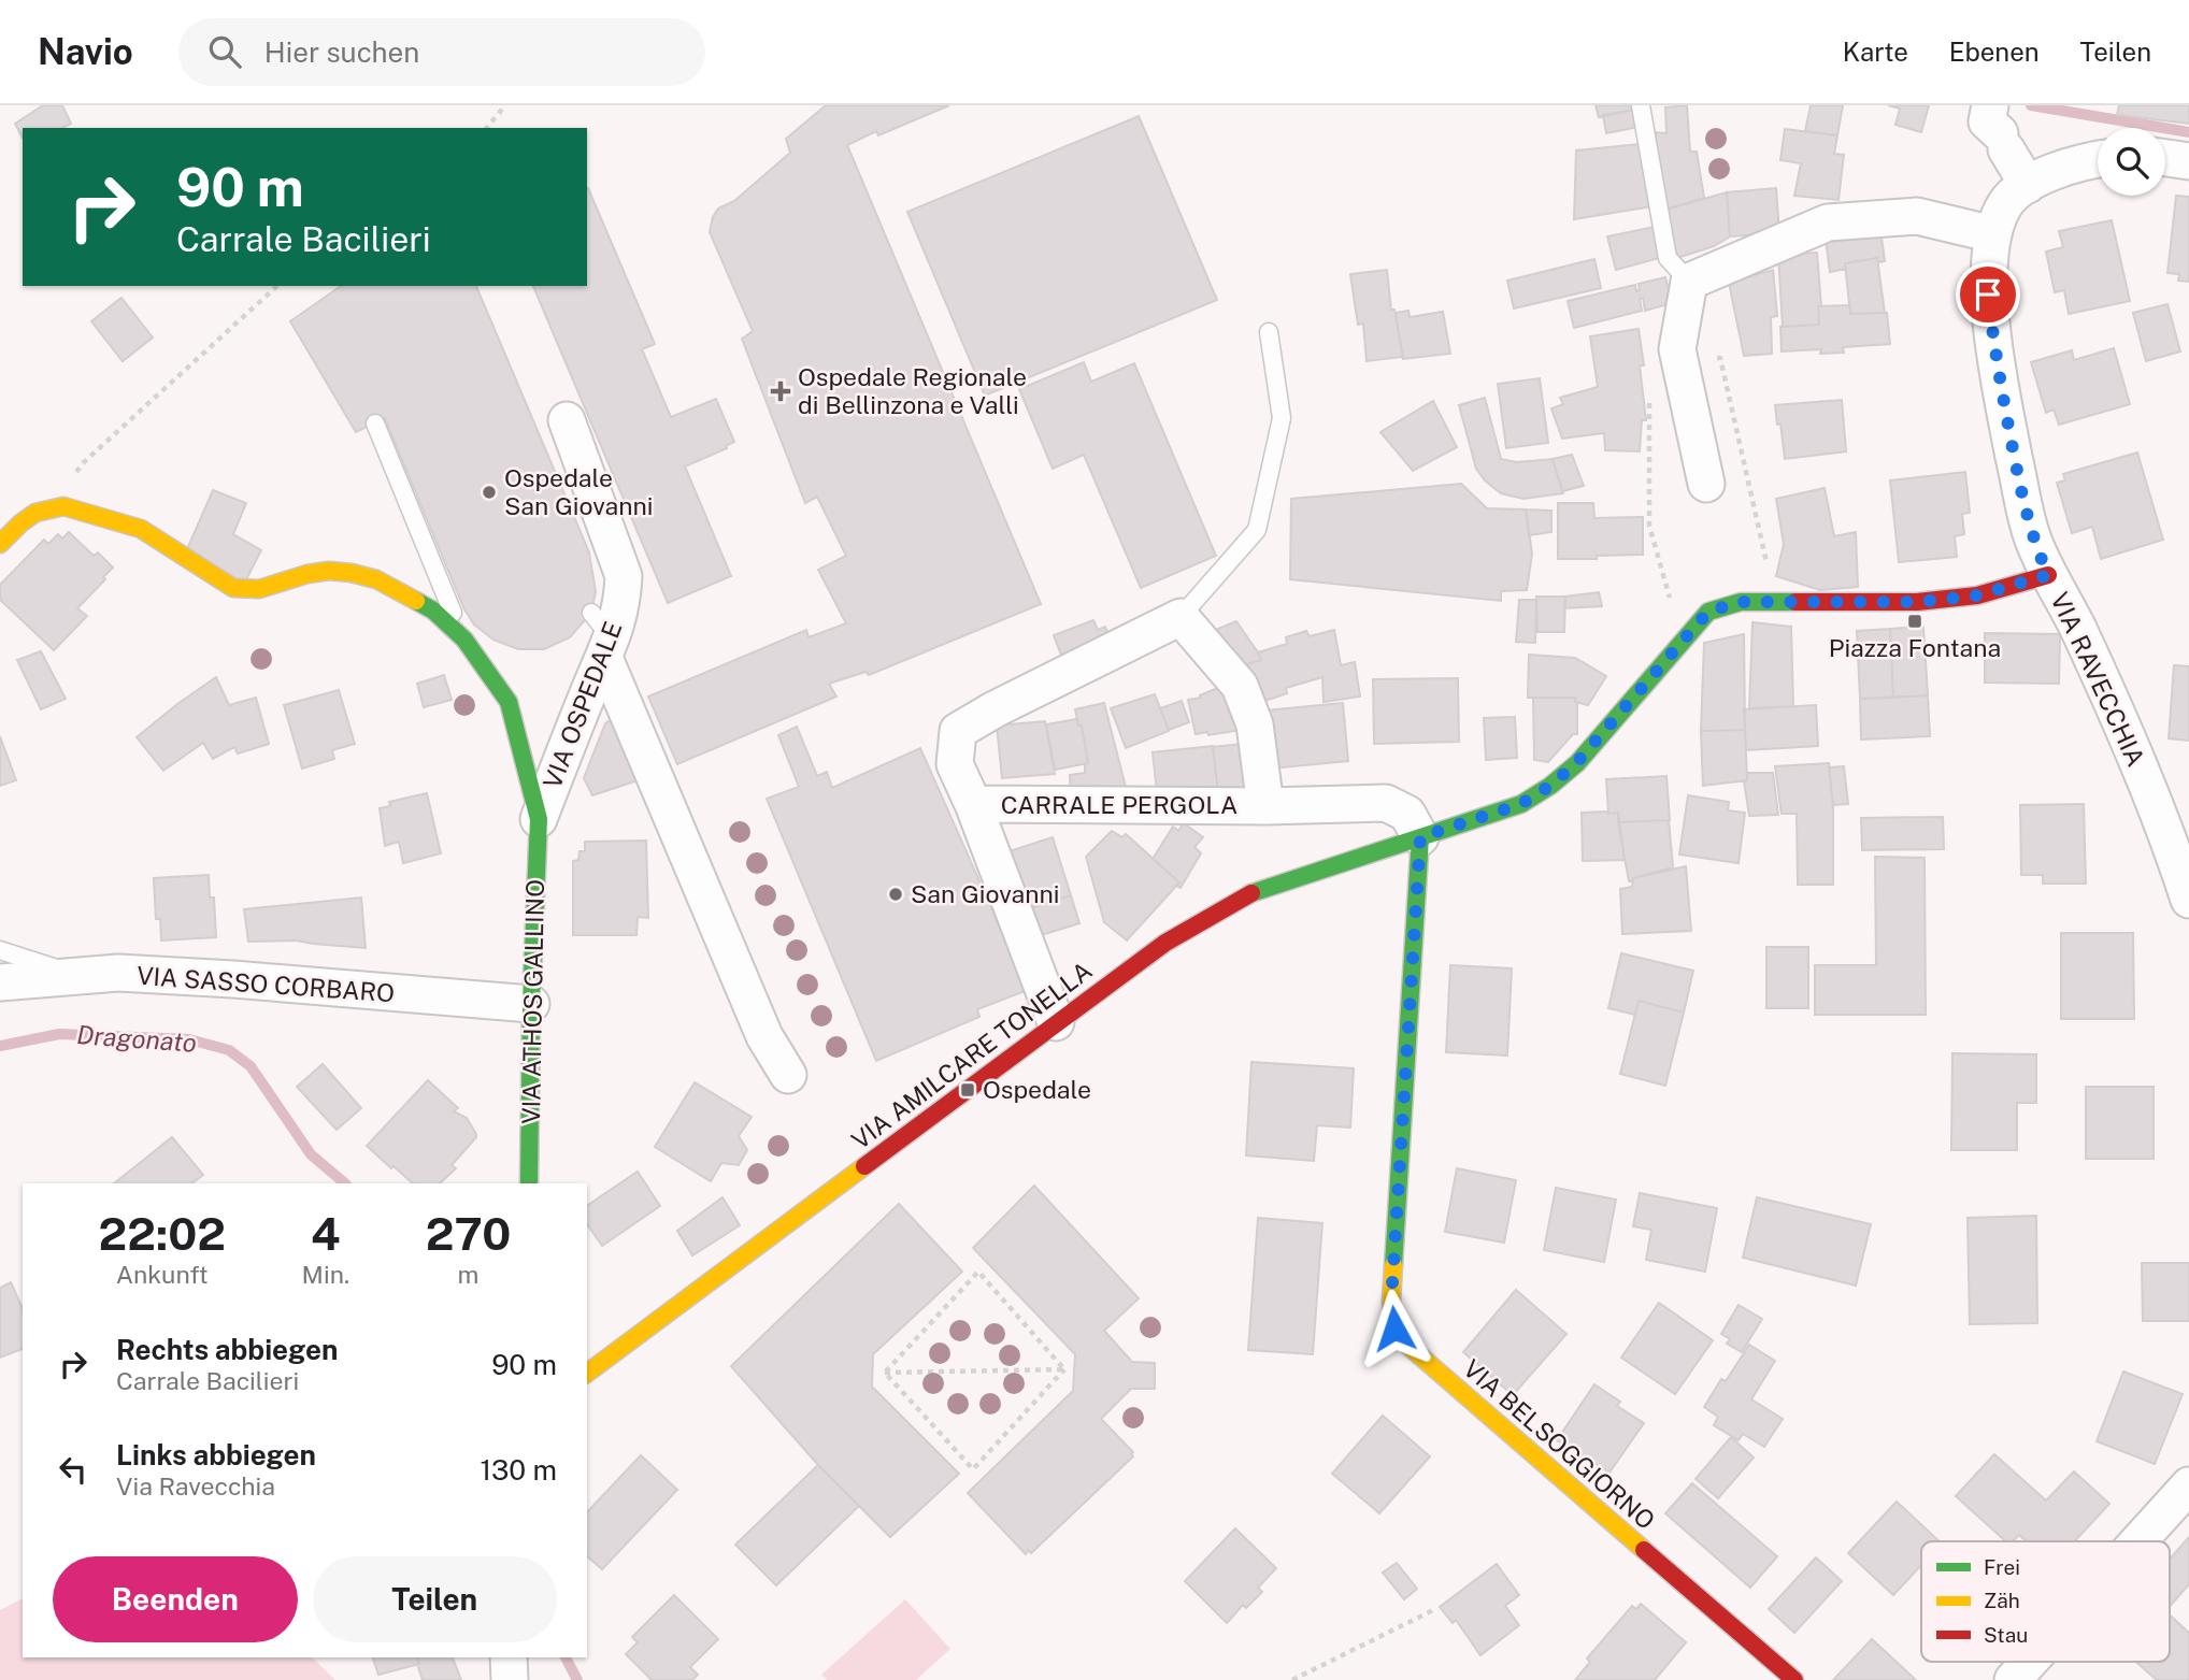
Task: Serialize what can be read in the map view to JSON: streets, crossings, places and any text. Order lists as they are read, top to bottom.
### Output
{
  "streets": {
    "street": [
      "VIA RAVECCHIA",
      "VIA OSPEDALE",
      "CARRALE PERGOLA",
      "VIA SASSO CORBARO",
      "VIA ATHOS GALLINO",
      "VIA AMILCARE TONELLA",
      "VIA BELSOGGIORNO"
    ]
  },
  "crossings": [
    ["VIA RAVECCHIA", "VIA AMILCARE TONELLA"],
    ["VIA OSPEDALE", "VIA ATHOS GALLINO"],
    ["CARRALE PERGOLA", "VIA AMILCARE TONELLA"],
    ["CARRALE PERGOLA", "VIA BELSOGGIORNO"],
    ["VIA SASSO CORBARO", "VIA ATHOS GALLINO"],
    ["VIA AMILCARE TONELLA", "VIA BELSOGGIORNO"]
  ],
  "water": ["Dragonato"],
  "places": {
    "health": ["Ospedale Regionale di Bellinzona e Valli"],
    "other": ["Ospedale San Giovanni", "San Giovanni"],
    "transit": ["Piazza Fontana", "Ospedale"]
  },
  "legend": ["Frei", "Zäh", "Stau"],
  "page": {
    "header": "Navio",
    "search": "Hier suchen",
    "nav": ["Karte", "Ebenen", "Teilen"],
    "turn": ["90 m", "Carrale Bacilieri"],
    "eta": [
      "22:02",
      "Ankunft",
      "4",
      "Min.",
      "270",
      "m"
    ],
    "list": [
      {
        "name": "Rechts abbiegen",
        "note": "Carrale Bacilieri",
        "value": "90 m"
      },
      {
        "name": "Links abbiegen",
        "note": "Via Ravecchia",
        "value": "130 m"
      }
    ],
    "buttons": ["Beenden", "Teilen"]
  }
}
